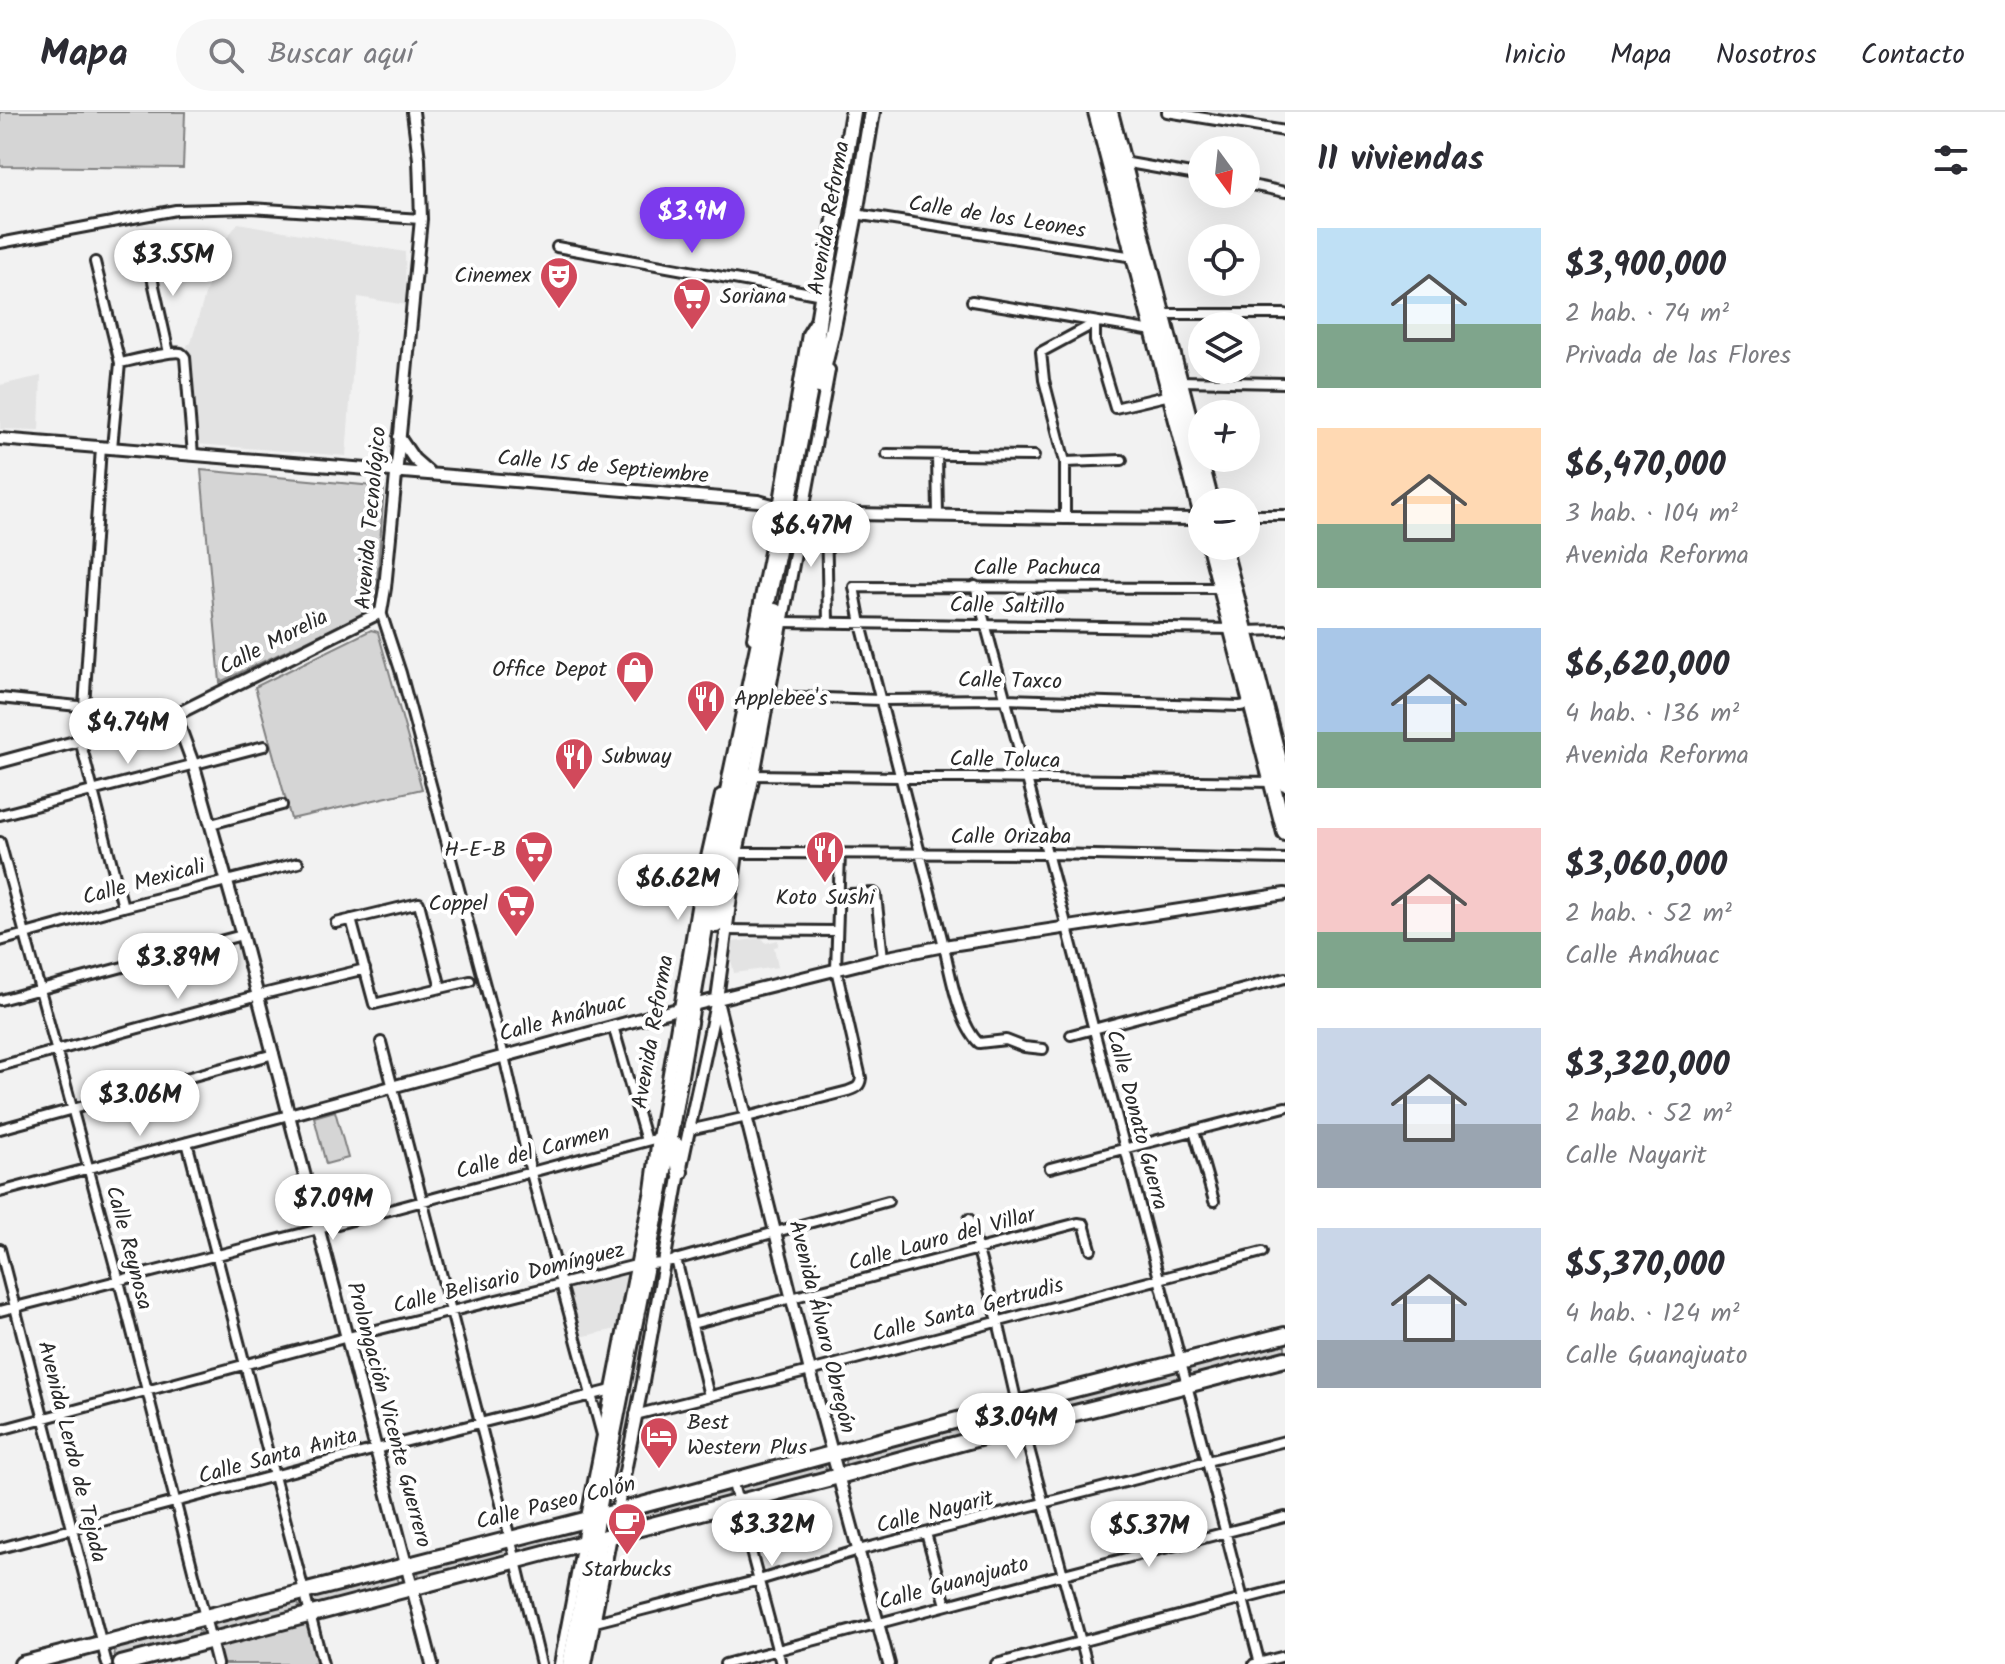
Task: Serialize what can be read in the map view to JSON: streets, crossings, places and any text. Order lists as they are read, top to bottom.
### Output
{
  "streets": {
    "main road": ["Avenida Reforma", "Calle Paseo Colón"],
    "street": [
      "Calle de los Leones",
      "Calle 15 de Septiembre",
      "Avenida Tecnológico",
      "Calle Pachuca",
      "Calle Saltillo",
      "Calle Morelia",
      "Calle Taxco",
      "Calle Toluca",
      "Calle Orizaba",
      "Calle Mexicali",
      "Calle Anáhuac",
      "Calle Donato Guerra",
      "Calle del Carmen",
      "Calle Lauro del Villar",
      "Calle Reynosa",
      "Calle Belisario Domínguez",
      "Calle Santa Gertrudis",
      "Avenida Álvaro Obregón",
      "Prolongación Vicente Guerrero",
      "Avenida Lerdo de Tejada",
      "Calle Santa Anita",
      "Calle Nayarit",
      "Calle Guanajuato"
    ]
  },
  "crossings": [
    ["Avenida Reforma", "Calle de los Leones"],
    ["Avenida Reforma", "Calle 15 de Septiembre"],
    ["Avenida Reforma", "Avenida Tecnológico"],
    ["Avenida Reforma", "Calle Saltillo"],
    ["Avenida Reforma", "Calle Taxco"],
    ["Avenida Reforma", "Calle Toluca"],
    ["Avenida Reforma", "Calle Orizaba"],
    ["Avenida Reforma", "Calle Anáhuac"],
    ["Avenida Reforma", "Calle del Carmen"],
    ["Avenida Reforma", "Calle Belisario Domínguez"],
    ["Avenida Reforma", "Calle Santa Gertrudis"],
    ["Avenida Reforma", "Avenida Álvaro Obregón"],
    ["Avenida Reforma", "Calle Santa Anita"],
    ["Avenida Reforma", "Calle Paseo Colón"],
    ["Avenida Reforma", "Calle Nayarit"],
    ["Calle 15 de Septiembre", "Avenida Tecnológico"],
    ["Avenida Tecnológico", "Calle Morelia"],
    ["Avenida Tecnológico", "Calle Anáhuac"],
    ["Avenida Tecnológico", "Calle del Carmen"],
    ["Avenida Tecnológico", "Calle Belisario Domínguez"],
    ["Avenida Tecnológico", "Calle Santa Anita"],
    ["Calle Pachuca", "Calle Saltillo"],
    ["Calle Pachuca", "Calle Donato Guerra"],
    ["Calle Saltillo", "Calle Donato Guerra"],
    ["Calle Morelia", "Prolongación Vicente Guerrero"],
    ["Calle Taxco", "Calle Donato Guerra"],
    ["Calle Toluca", "Calle Donato Guerra"],
    ["Calle Orizaba", "Calle Donato Guerra"],
    ["Calle Mexicali", "Calle Reynosa"],
    ["Calle Mexicali", "Prolongación Vicente Guerrero"],
    ["Calle Anáhuac", "Calle Donato Guerra"],
    ["Calle Anáhuac", "Calle Reynosa"],
    ["Calle Anáhuac", "Avenida Álvaro Obregón"],
    ["Calle Anáhuac", "Prolongación Vicente Guerrero"],
    ["Calle Donato Guerra", "Calle Santa Gertrudis"],
    ["Calle Donato Guerra", "Calle Paseo Colón"],
    ["Calle Donato Guerra", "Calle Nayarit"],
    ["Calle Donato Guerra", "Calle Guanajuato"],
    ["Calle del Carmen", "Calle Reynosa"],
    ["Calle del Carmen", "Prolongación Vicente Guerrero"],
    ["Calle del Carmen", "Avenida Lerdo de Tejada"],
    ["Calle Lauro del Villar", "Avenida Álvaro Obregón"],
    ["Calle Reynosa", "Calle Belisario Domínguez"],
    ["Calle Reynosa", "Calle Santa Anita"],
    ["Calle Reynosa", "Calle Paseo Colón"],
    ["Calle Belisario Domínguez", "Avenida Álvaro Obregón"],
    ["Calle Belisario Domínguez", "Prolongación Vicente Guerrero"],
    ["Calle Belisario Domínguez", "Avenida Lerdo de Tejada"],
    ["Calle Santa Gertrudis", "Avenida Álvaro Obregón"],
    ["Avenida Álvaro Obregón", "Calle Paseo Colón"],
    ["Avenida Álvaro Obregón", "Calle Nayarit"],
    ["Avenida Álvaro Obregón", "Calle Guanajuato"],
    ["Prolongación Vicente Guerrero", "Calle Santa Anita"],
    ["Prolongación Vicente Guerrero", "Calle Paseo Colón"],
    ["Avenida Lerdo de Tejada", "Calle Santa Anita"],
    ["Avenida Lerdo de Tejada", "Calle Paseo Colón"]
  ],
  "places": {
    "theatre": ["Cinemex"],
    "supermarket": ["Soriana", "H-E-B", "Coppel"],
    "shop": ["Office Depot"],
    "restaurant": ["Applebee's", "Subway", "Koto Sushi"],
    "hotel": ["Best Western Plus"],
    "cafe": ["Starbucks"]
  },
  "north": "bottom",
  "page": {
    "header": "Mapa",
    "search": "Buscar aquí",
    "nav": [
      "Inicio",
      "Mapa",
      "Nosotros",
      "Contacto"
    ],
    "heading": "11 viviendas",
    "map_buttons": ["+", "−"],
    "price": [
      "$3.9M",
      "$3.55M",
      "$6.47M",
      "$4.74M",
      "$6.62M",
      "$3.89M",
      "$3.06M",
      "$7.09M",
      "$3.04M",
      "$3.32M",
      "$5.37M"
    ],
    "list": [
      {
        "name": "$3,900,000",
        "note": "2 hab. · 74 m² · Privada de las Flores"
      },
      {
        "name": "$6,470,000",
        "note": "3 hab. · 104 m² · Avenida Reforma"
      },
      {
        "name": "$6,620,000",
        "note": "4 hab. · 136 m² · Avenida Reforma"
      },
      {
        "name": "$3,060,000",
        "note": "2 hab. · 52 m² · Calle Anáhuac"
      },
      {
        "name": "$3,320,000",
        "note": "2 hab. · 52 m² · Calle Nayarit"
      },
      {
        "name": "$5,370,000",
        "note": "4 hab. · 124 m² · Calle Guanajuato"
      }
    ]
  }
}
